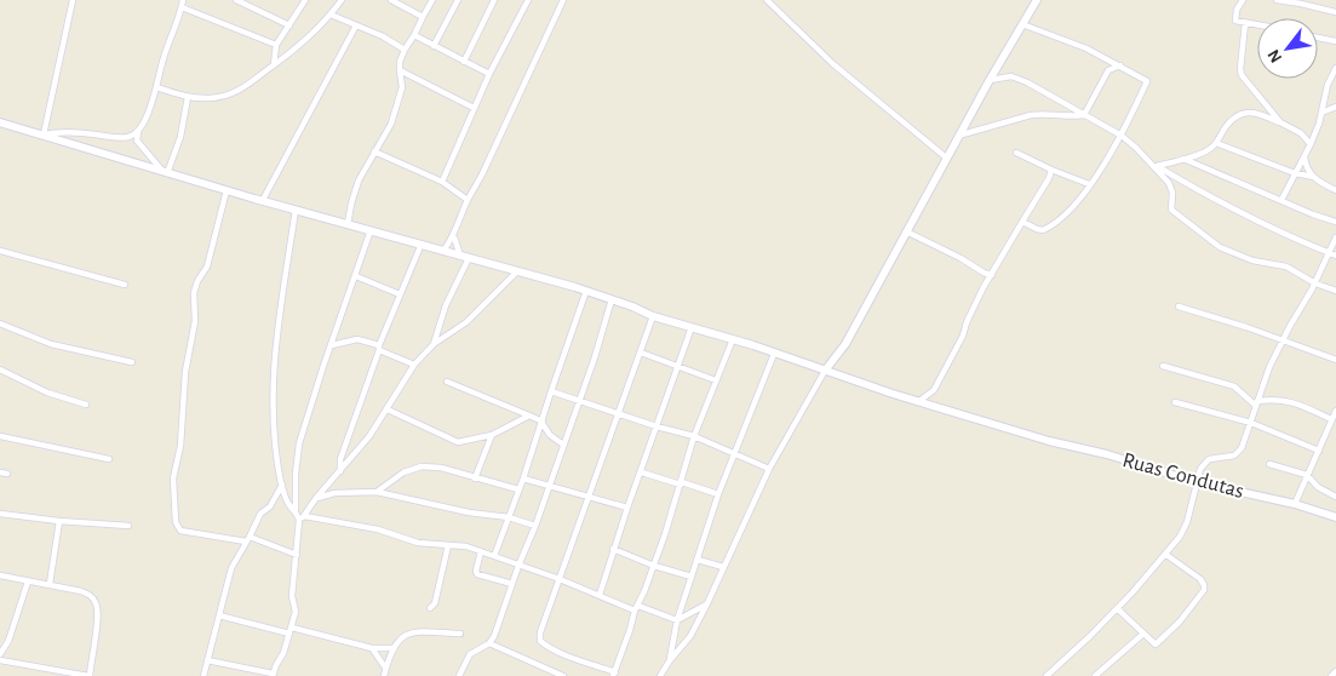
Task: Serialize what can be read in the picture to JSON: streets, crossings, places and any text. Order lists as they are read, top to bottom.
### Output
{
  "streets": {
    "street": ["Ruas Condutas"]
  },
  "north": "bottom left"
}
